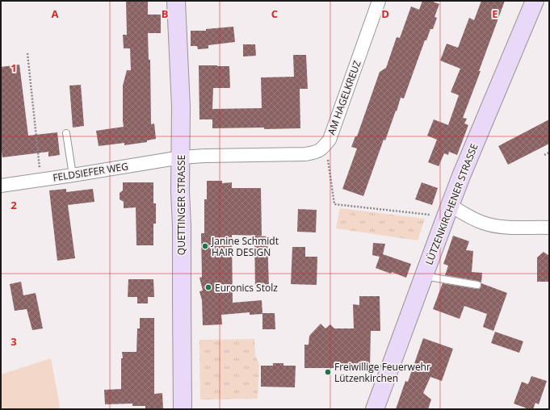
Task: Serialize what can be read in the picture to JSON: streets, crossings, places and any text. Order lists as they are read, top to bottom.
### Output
{
  "streets": {
    "main road": ["LÜTZENKIRCHENER STRASSE", "QUETTINGER STRASSE"],
    "street": ["AM HAGELKREUZ", "FELDSIEFER WEG"]
  },
  "crossings": [
    ["FELDSIEFER WEG", "QUETTINGER STRASSE"]
  ],
  "places": ["Janine Schmidt HAIR DESIGN", "Euronics Stolz", "Freiwillige Feuerwehr Lützenkirchen"],
  "grid": {
    "columns": [
      "A",
      "B",
      "C",
      "D",
      "E"
    ],
    "rows": ["1", "2", "3"]
  }
}
